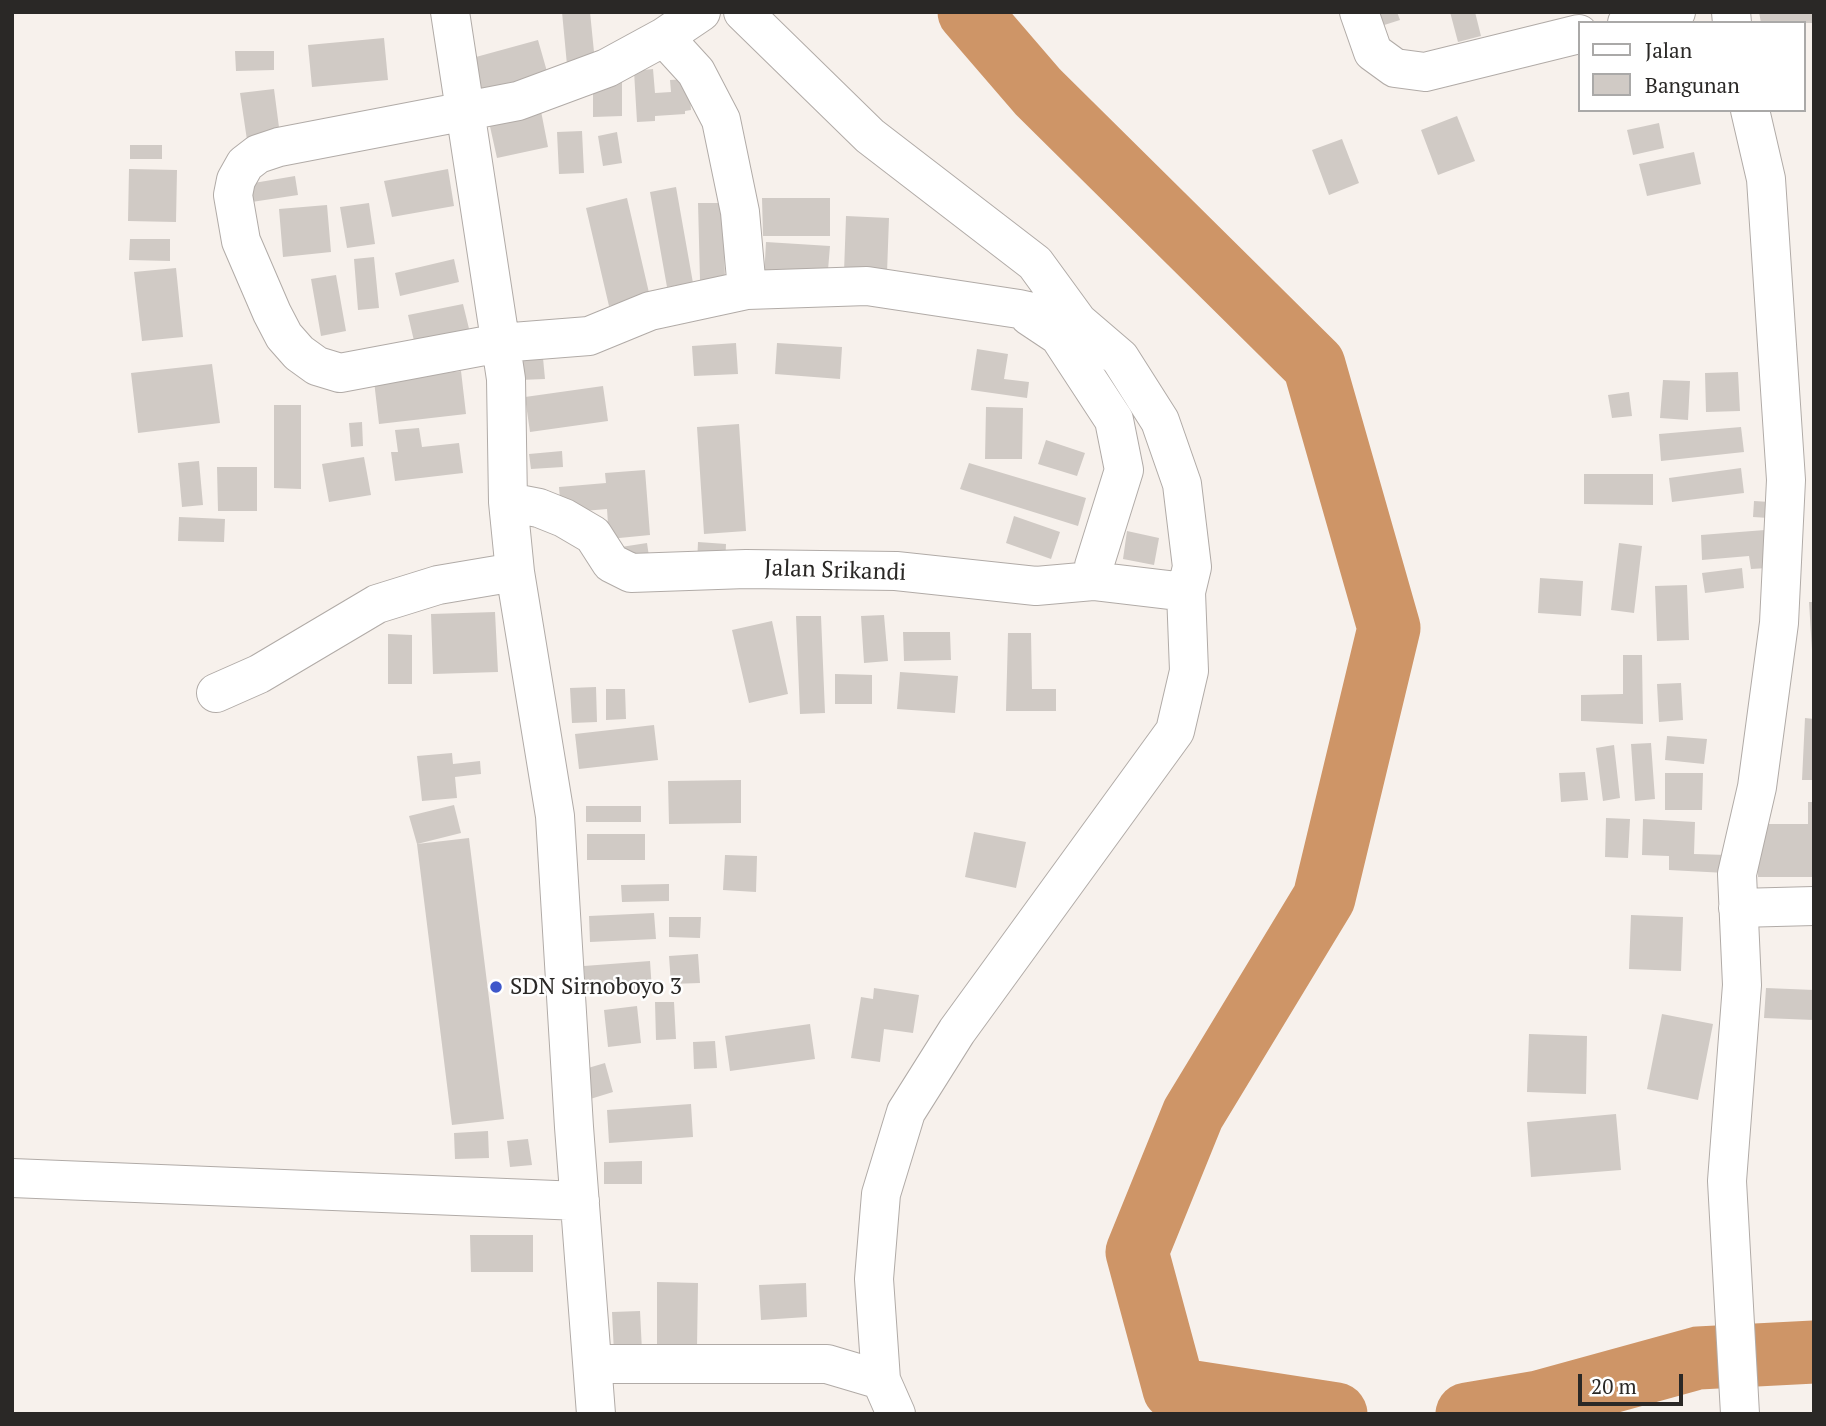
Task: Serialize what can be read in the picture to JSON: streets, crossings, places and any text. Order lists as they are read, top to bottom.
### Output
{
  "streets": {
    "street": ["Jalan Srikandi"]
  },
  "places": ["SDN Sirnoboyo 3"],
  "legend": ["Jalan", "Bangunan"],
  "scale_bar": "20 m"
}
